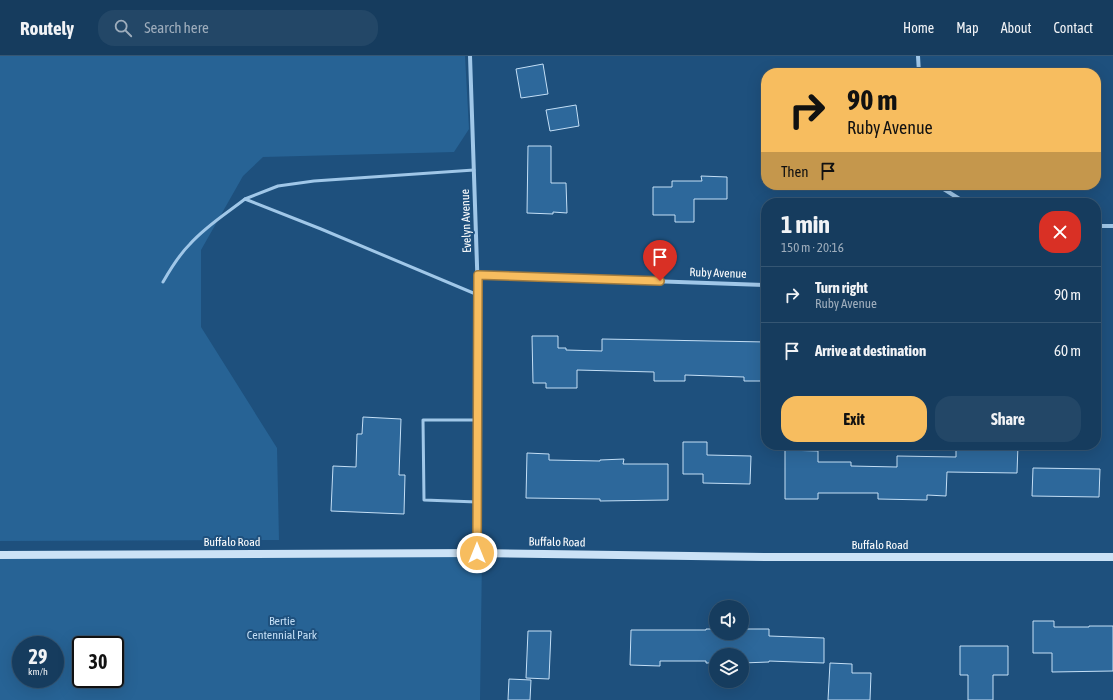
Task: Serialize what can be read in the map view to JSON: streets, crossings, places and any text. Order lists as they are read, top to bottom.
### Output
{
  "streets": {
    "street": ["Evelyn Avenue", "Ruby Avenue", "Buffalo Road"]
  },
  "crossings": [
    ["Evelyn Avenue", "Ruby Avenue"],
    ["Evelyn Avenue", "Buffalo Road"]
  ],
  "parks": ["Bertie Centennial Park"],
  "page": {
    "header": "Routely",
    "search": "Search here",
    "nav": [
      "Home",
      "Map",
      "About",
      "Contact"
    ],
    "turn": ["90 m", "Ruby Avenue"],
    "then": "Then",
    "heading": ["1 min", "150 m · 20:16"],
    "list": [
      {
        "name": "Turn right",
        "note": "Ruby Avenue",
        "value": "90 m"
      },
      {
        "name": "Arrive at destination",
        "value": "60 m"
      }
    ],
    "buttons": ["Exit", "Share"],
    "speed": "29 km/h",
    "limit": "30"
  }
}
